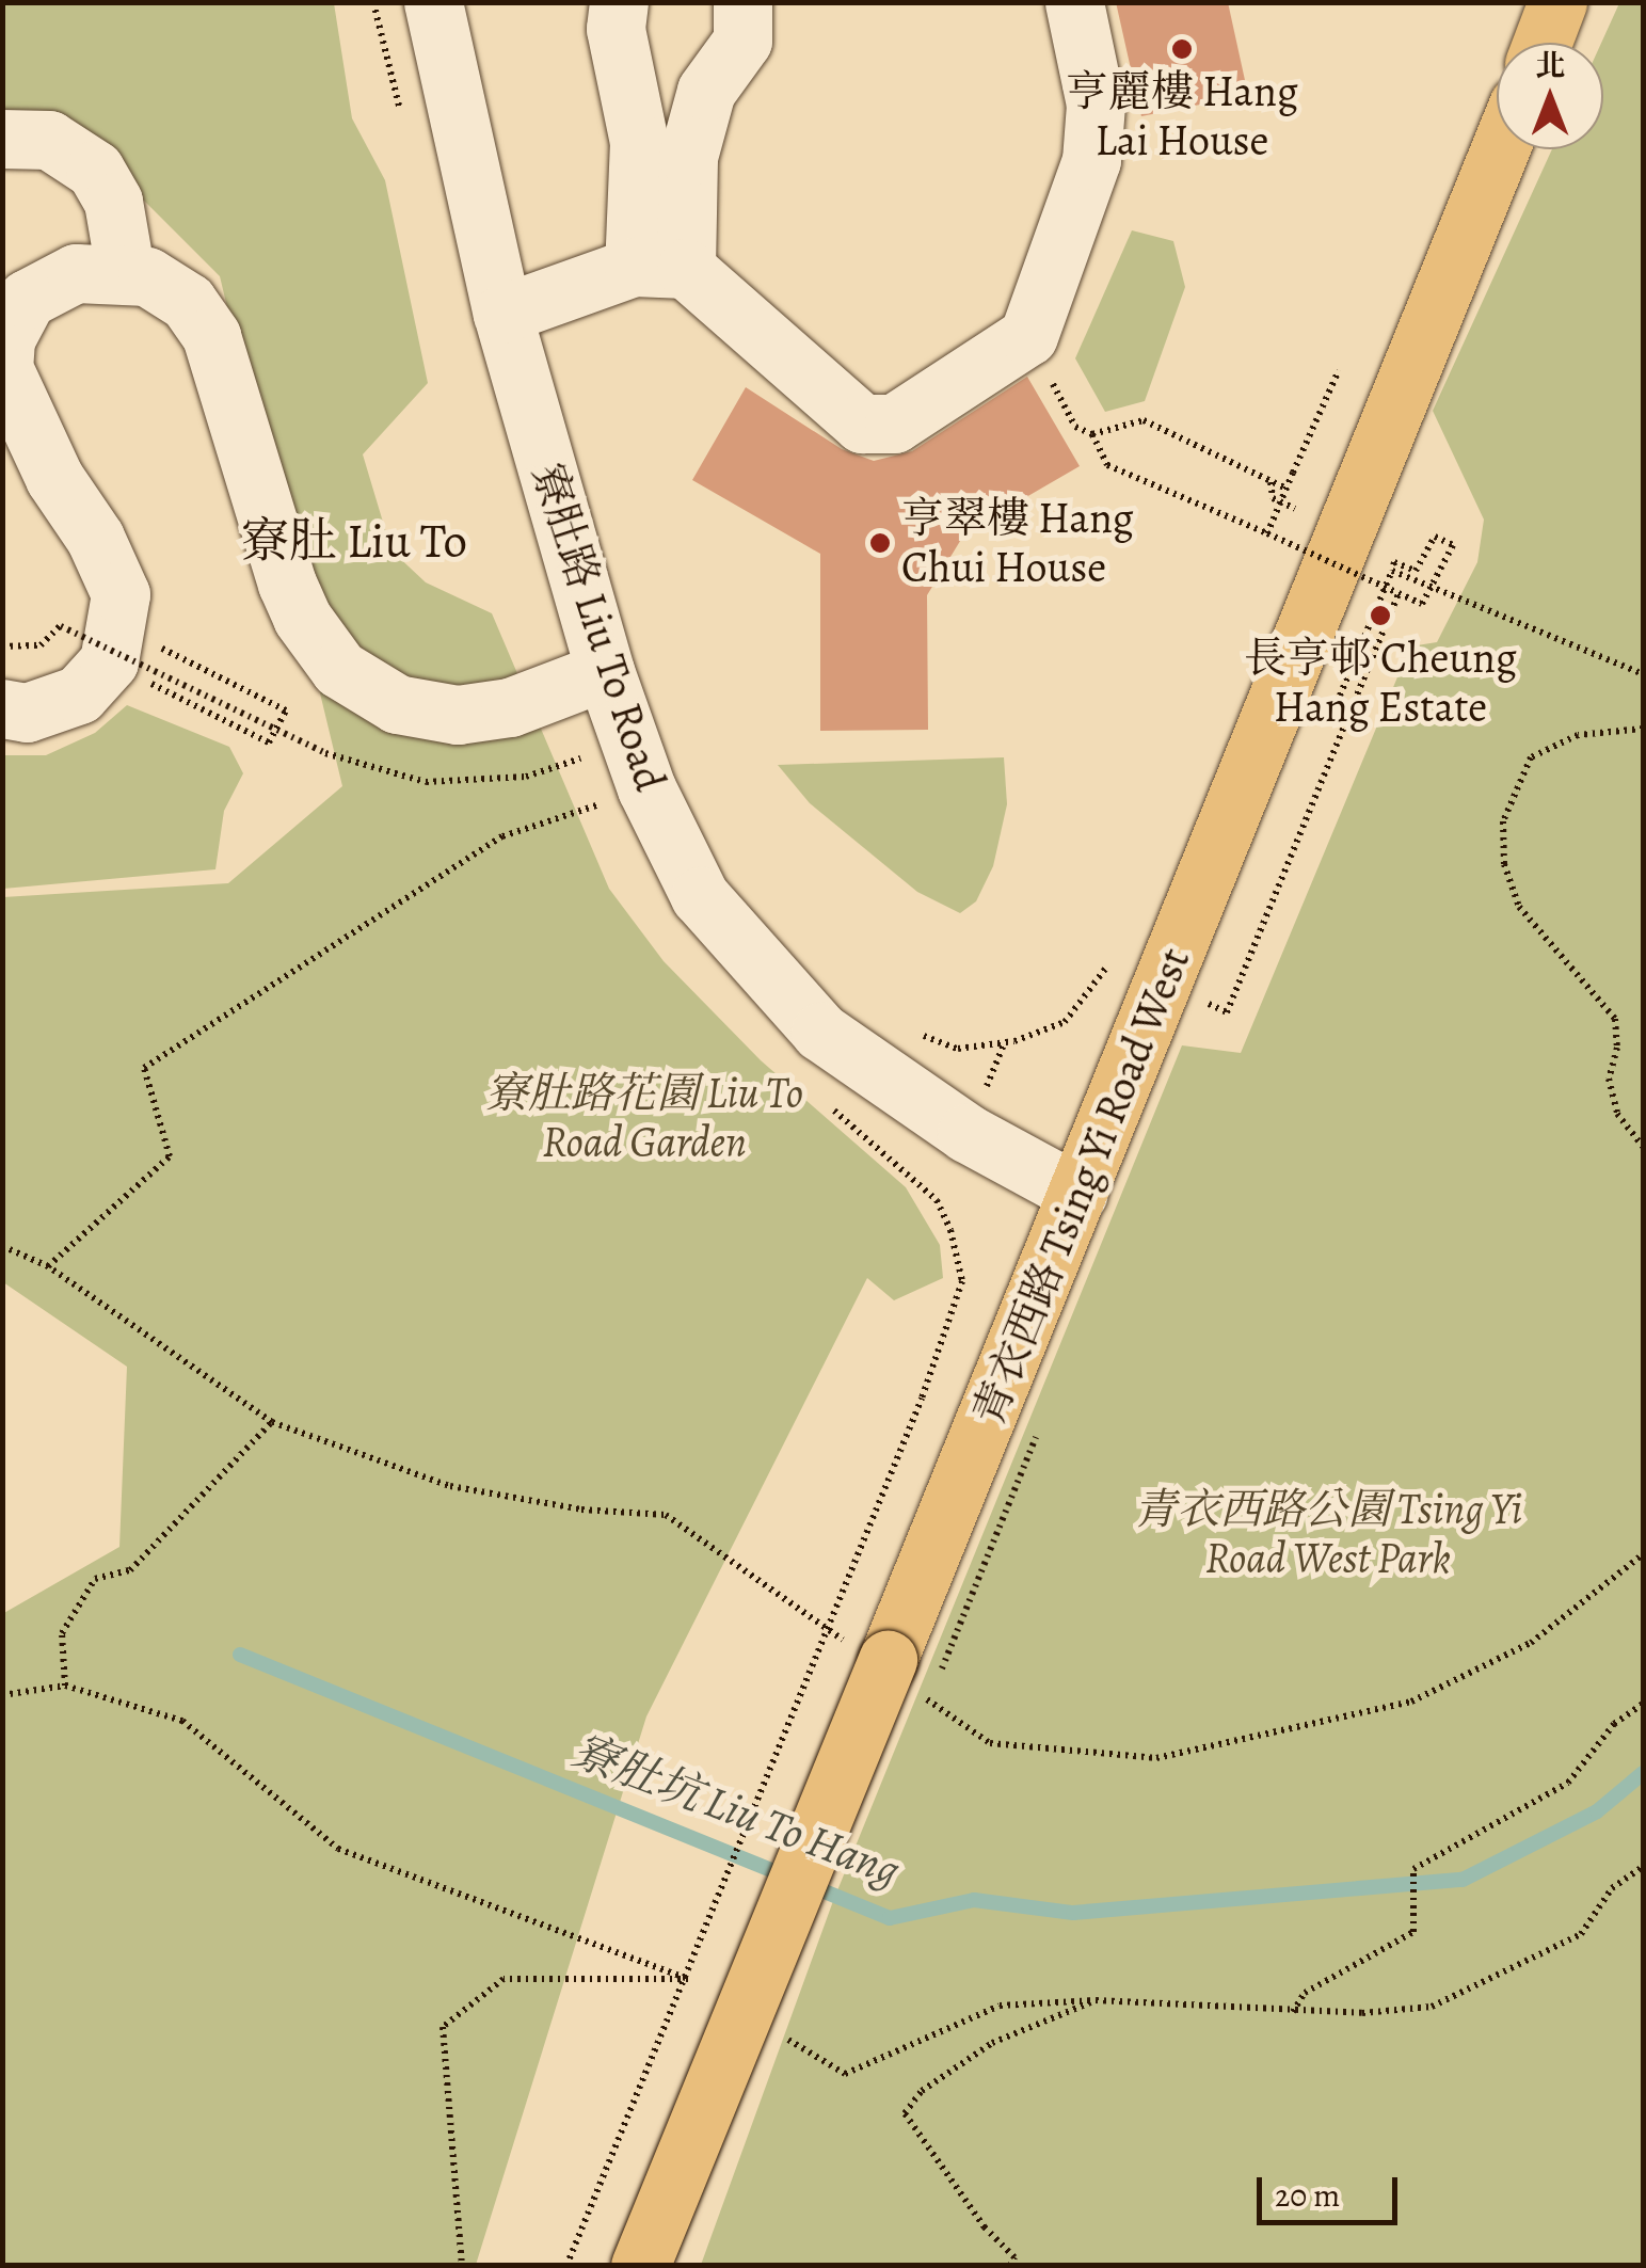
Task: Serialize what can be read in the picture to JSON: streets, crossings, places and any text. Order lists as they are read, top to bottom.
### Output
{
  "streets": {
    "main road": ["青衣西路 Tsing Yi Road West"],
    "street": ["寮肚路 Liu To Road"]
  },
  "crossings": [
    ["寮肚路 Liu To Road", "青衣西路 Tsing Yi Road West"]
  ],
  "districts": ["寮肚 Liu To"],
  "water": ["寮肚坑 Liu To Hang"],
  "parks": ["寮肚路花園 Liu To Road Garden", "青衣西路公園 Tsing Yi Road West Park"],
  "places": ["亨麗樓 Hang Lai House", "亨翠樓 Hang Chui House", "長亨邨 Cheung Hang Estate"],
  "scale_bar": "20 m",
  "north": "top"
}
